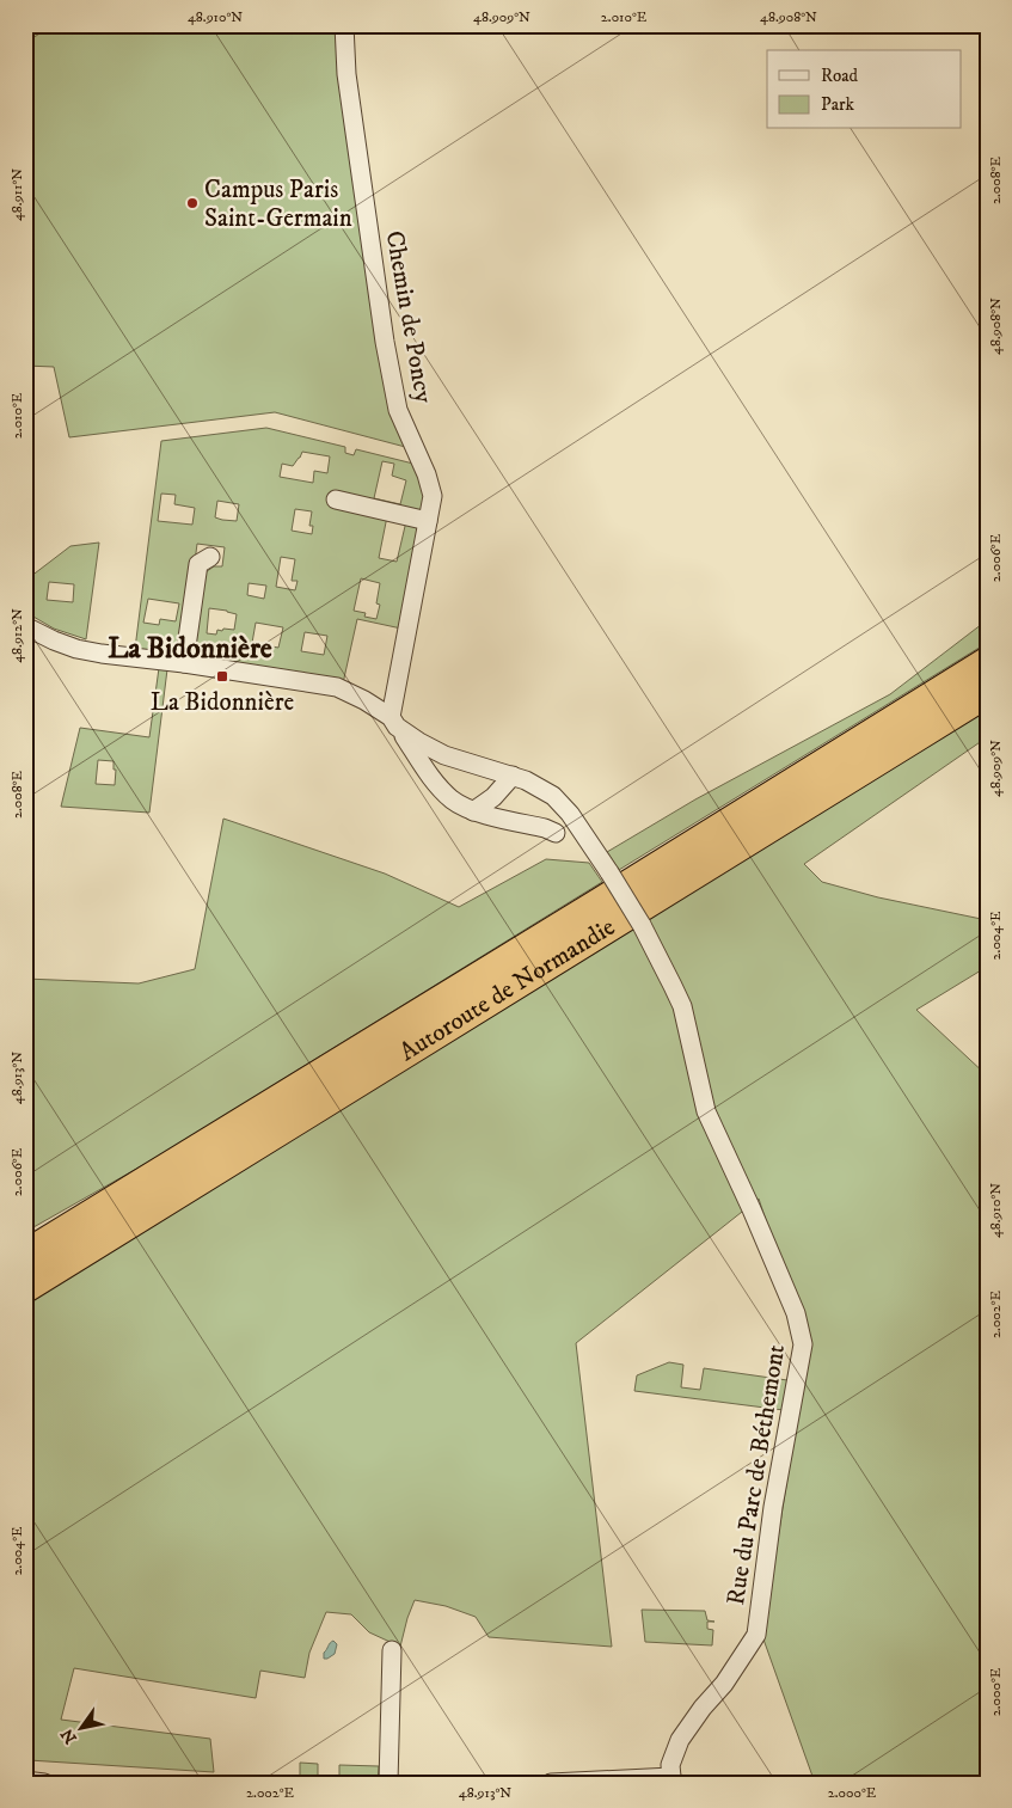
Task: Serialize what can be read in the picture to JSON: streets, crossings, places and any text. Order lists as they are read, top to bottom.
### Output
{
  "streets": {
    "highway": ["Autoroute de Normandie"],
    "street": ["Chemin de Poncy", "Rue du Parc de Béthemont"]
  },
  "crossings": [
    ["Chemin de Poncy", "Rue du Parc de Béthemont"]
  ],
  "districts": ["La Bidonnière"],
  "places": {
    "other": ["Campus Paris Saint-Germain"],
    "transit": ["La Bidonnière"]
  },
  "legend": ["Road", "Park"],
  "north": "bottom left",
  "coordinates": [
    "48.910°N",
    "48.909°N",
    "2.010°E",
    "48.908°N",
    "2.008°E",
    "48.911°N",
    "2.006°E",
    "48.912°N",
    "2.004°E",
    "48.913°N",
    "2.002°E",
    "2.000°E"
  ]
}
